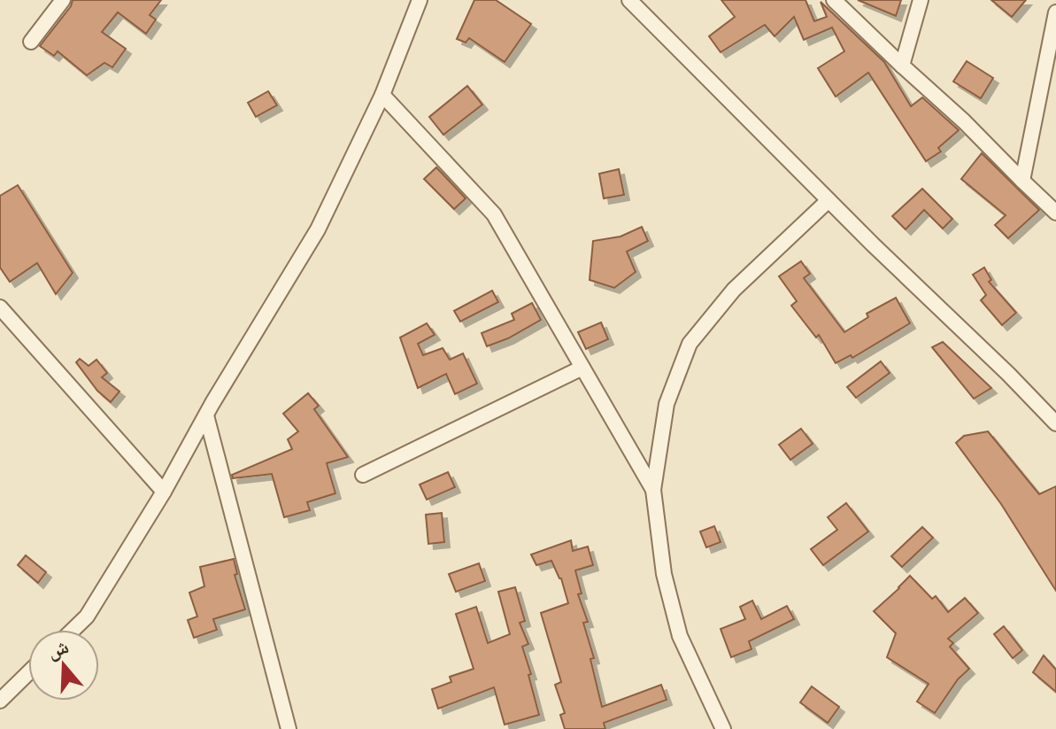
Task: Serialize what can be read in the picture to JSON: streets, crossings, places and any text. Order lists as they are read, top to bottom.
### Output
{
  "north": "top"
}
